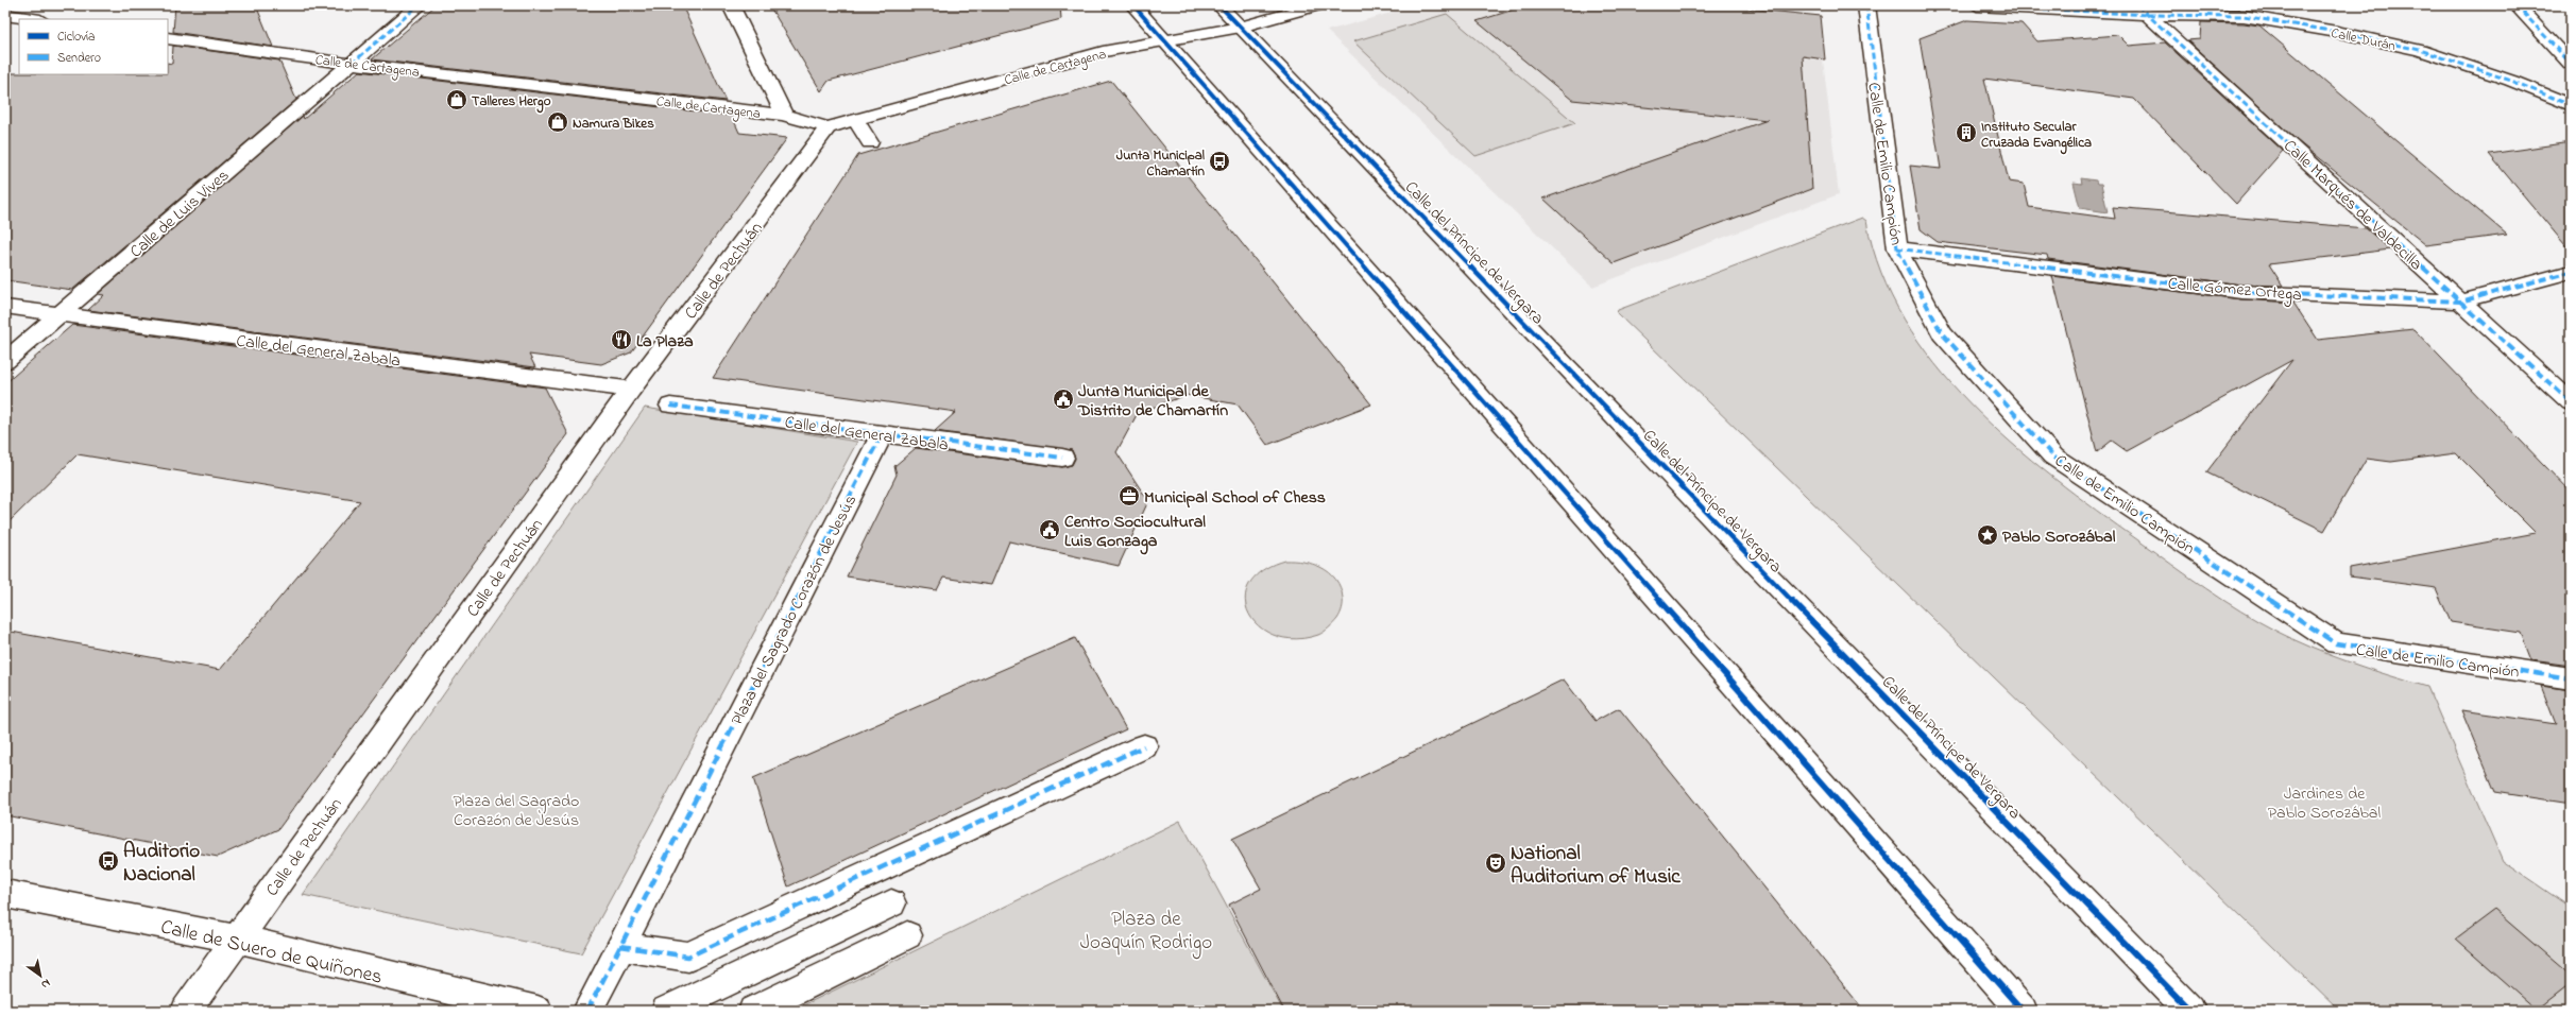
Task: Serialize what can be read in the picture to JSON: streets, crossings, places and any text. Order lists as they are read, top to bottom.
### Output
{
  "streets": {
    "street": [
      "Calle Durán",
      "Calle de Cartagena",
      "Calle de Emilio Campión",
      "Calle Marqués de Valdecilla",
      "Calle de Luis Vives",
      "Calle del Príncipe de Vergara",
      "Calle de Pechuán",
      "Calle Gómez Ortega",
      "Calle del General Zabala",
      "Plaza del Sagrado Corazón de Jesús",
      "Calle de Suero de Quiñones"
    ]
  },
  "crossings": [
    ["Calle Durán", "Calle Marqués de Valdecilla"],
    ["Calle de Cartagena", "Calle de Luis Vives"],
    ["Calle de Cartagena", "Calle del Príncipe de Vergara"],
    ["Calle de Cartagena", "Calle de Pechuán"],
    ["Calle de Emilio Campión", "Calle Gómez Ortega"],
    ["Calle Marqués de Valdecilla", "Calle Gómez Ortega"],
    ["Calle de Luis Vives", "Calle del General Zabala"],
    ["Calle de Pechuán", "Calle del General Zabala"],
    ["Calle de Pechuán", "Calle de Suero de Quiñones"],
    ["Calle del General Zabala", "Plaza del Sagrado Corazón de Jesús"]
  ],
  "parks": ["Jardines de Pablo Sorozábal", "Plaza del Sagrado Corazón de Jesús", "Plaza de Joaquín Rodrigo"],
  "places": {
    "shop": ["Talleres Hergo", "Namura Bikes"],
    "building": ["Instituto Secular Cruzada Evangélica"],
    "bus stop": ["Junta Municipal Chamartín", "Auditorio Nacional"],
    "restaurant": ["La Plaza"],
    "public building": ["Junta Municipal de Distrito de Chamartín", "Centro Sociocultural Luis Gonzaga"],
    "office": ["Municipal School of Chess"],
    "place": ["Pablo Sorozábal"],
    "theatre": ["National Auditorium of Music"]
  },
  "legend": ["Ciclovía", "Sendero"],
  "north": "bottom right"
}
